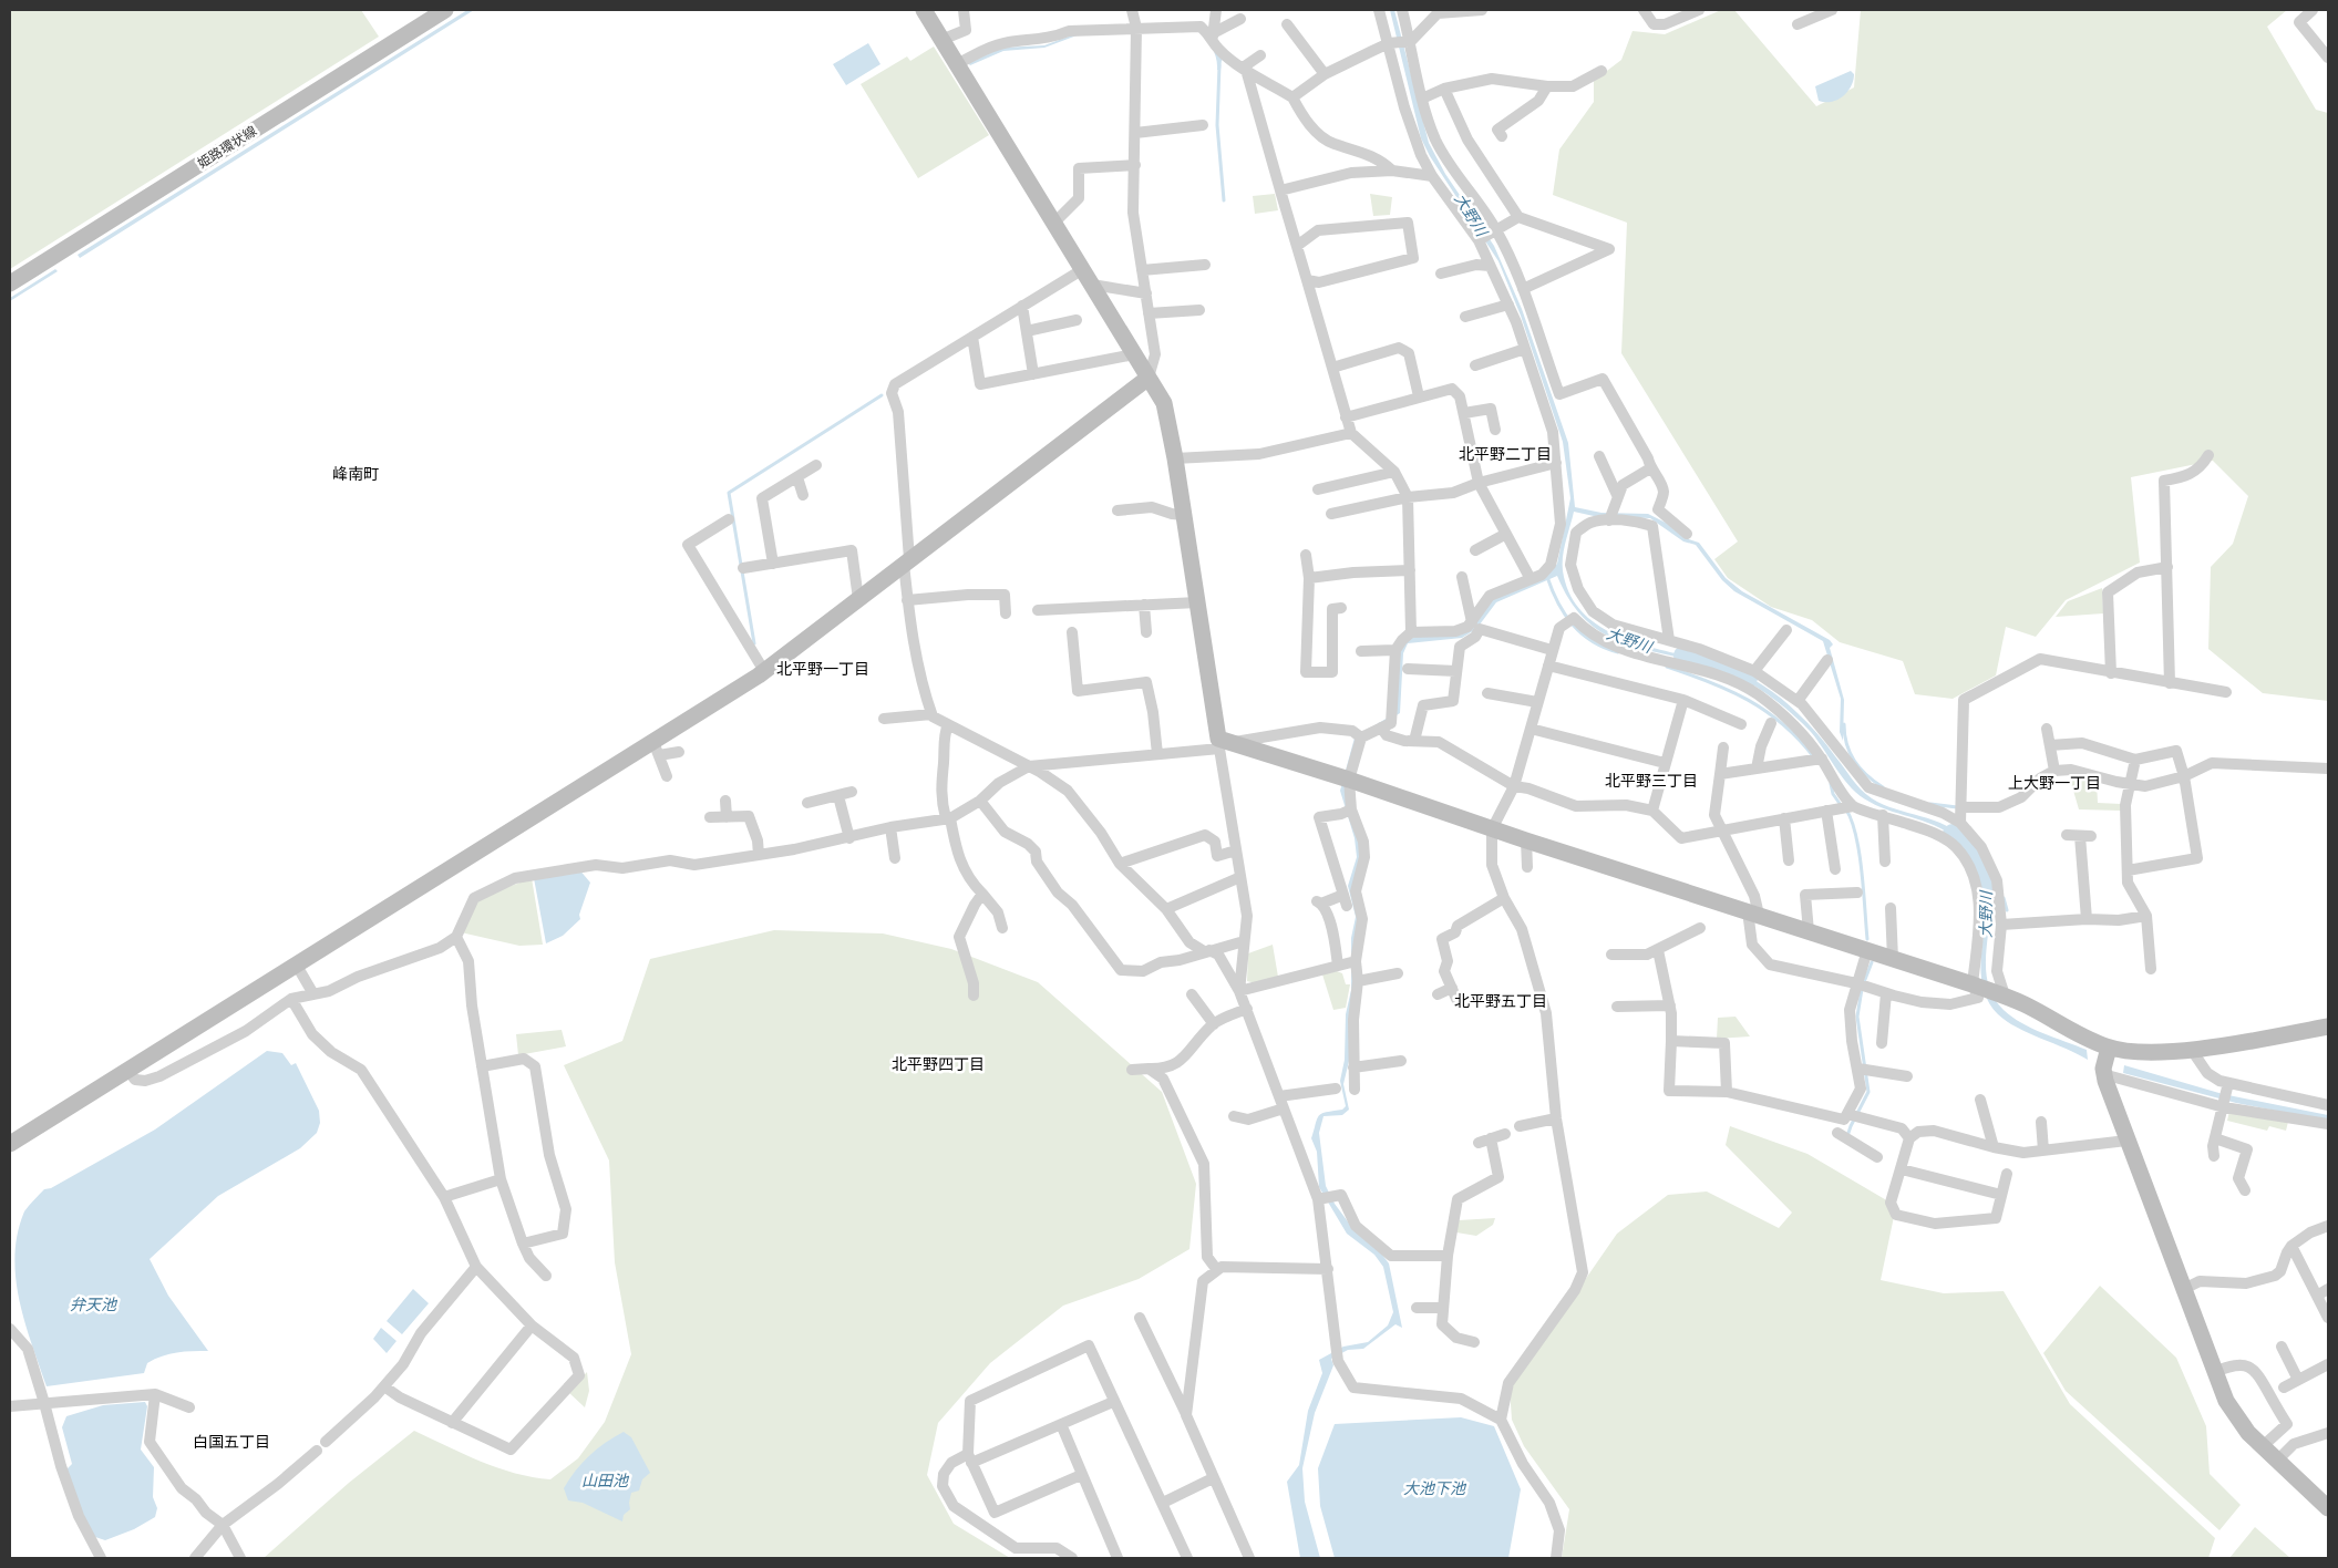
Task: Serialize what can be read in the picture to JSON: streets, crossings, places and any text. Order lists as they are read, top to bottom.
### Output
{
  "streets": {
    "street": ["姫路環状線"]
  },
  "districts": [
    "北平野二丁目",
    "峰南町",
    "北平野一丁目",
    "北平野三丁目",
    "上大野一丁目",
    "北平野五丁目",
    "北平野四丁目",
    "白国五丁目"
  ],
  "water": [
    "大野川",
    "弁天池",
    "山田池",
    "大池下池"
  ]
}
